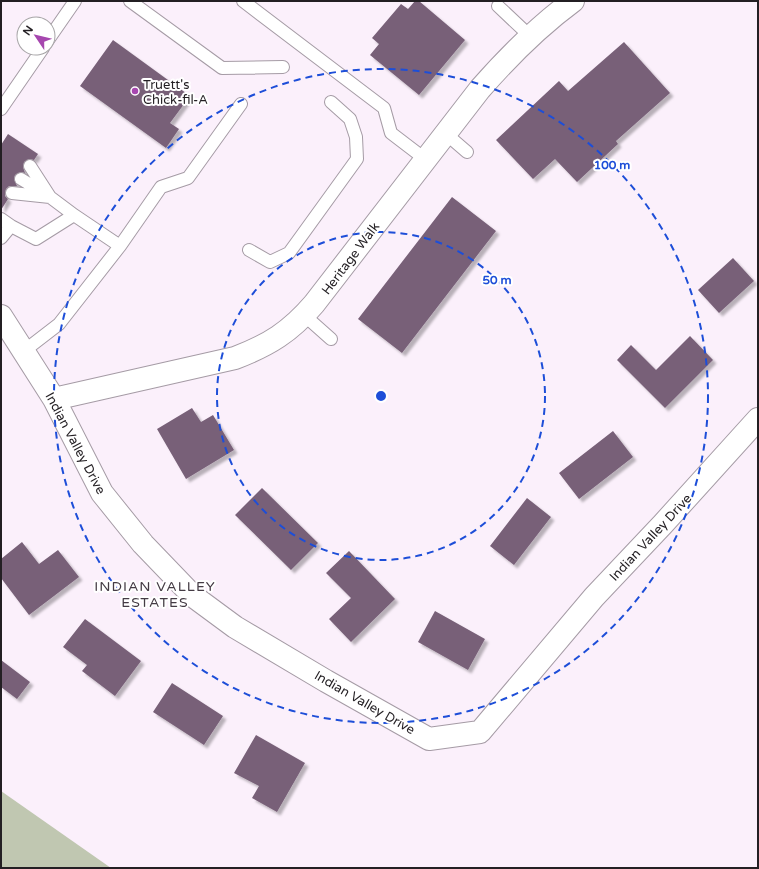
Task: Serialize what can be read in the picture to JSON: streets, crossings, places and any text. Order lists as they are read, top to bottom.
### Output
{
  "streets": {
    "street": ["Heritage Walk", "Indian Valley Drive"]
  },
  "crossings": [
    ["Heritage Walk", "Indian Valley Drive"]
  ],
  "districts": ["INDIAN VALLEY ESTATES"],
  "places": ["Truett's Chick-fil-A"],
  "north": "top left",
  "rings": ["100 m", "50 m"]
}
